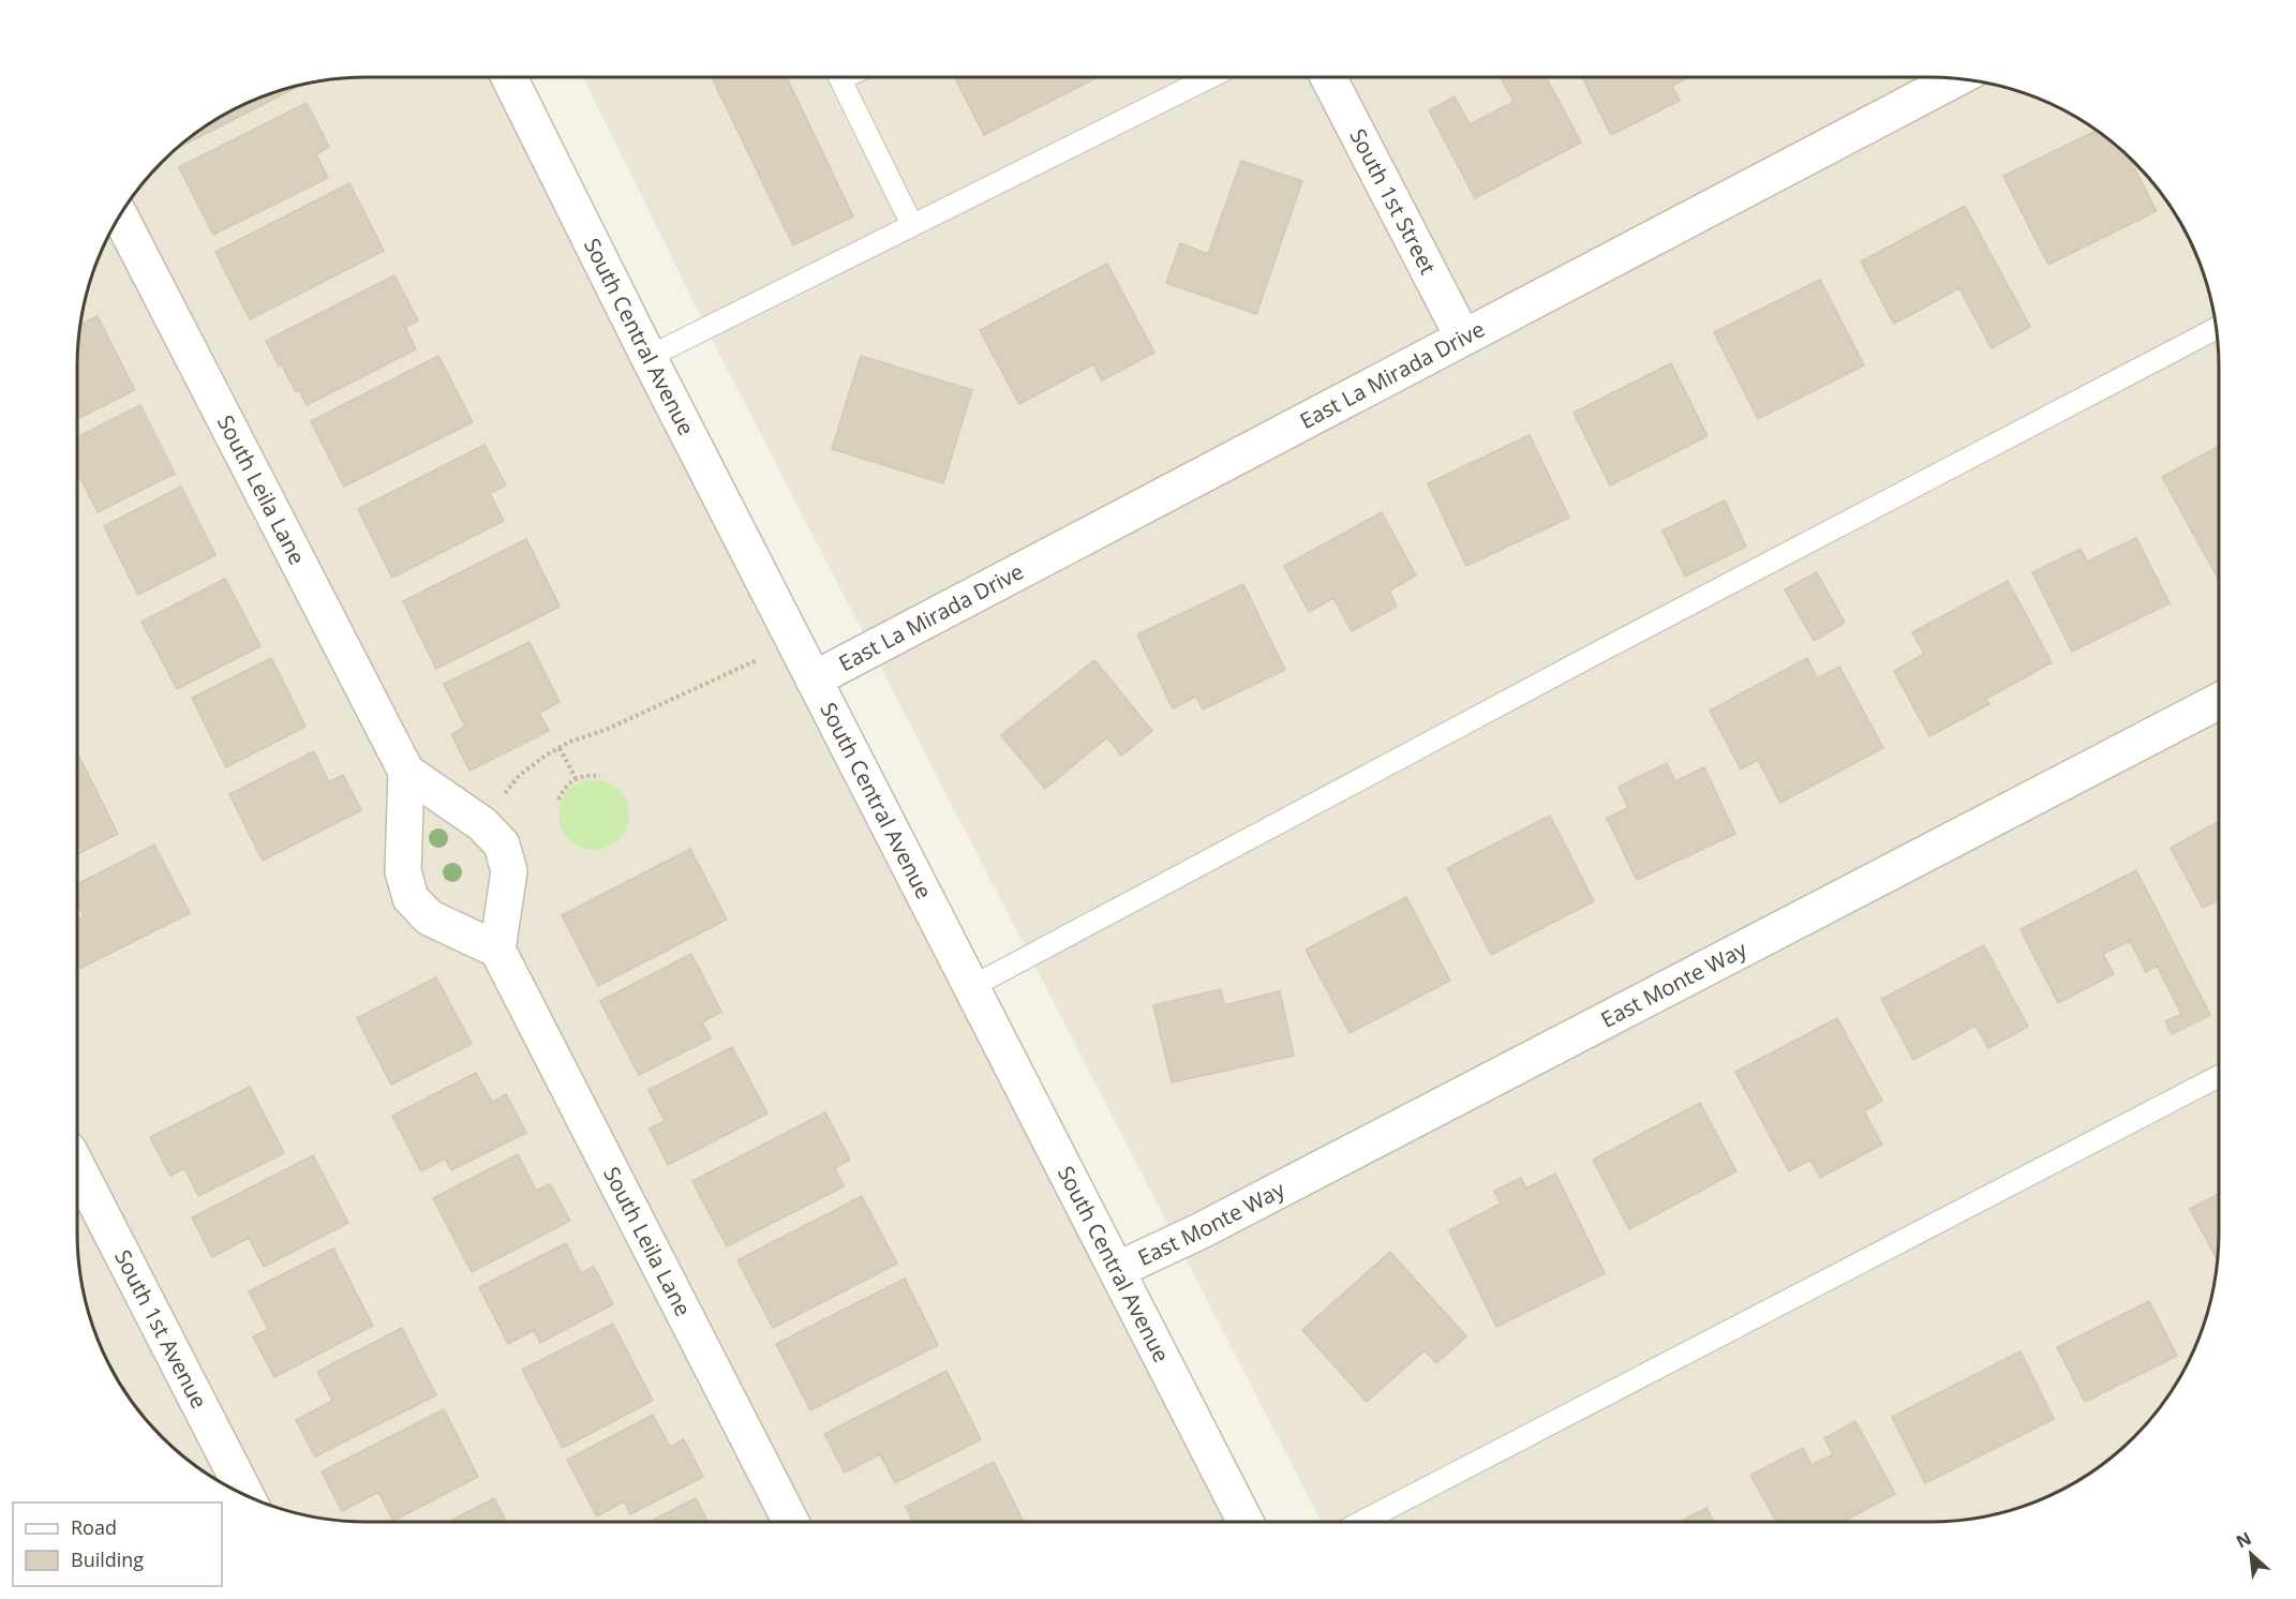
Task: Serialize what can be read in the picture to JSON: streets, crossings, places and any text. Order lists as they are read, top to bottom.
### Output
{
  "streets": {
    "street": [
      "South 1st Street",
      "South Central Avenue",
      "East La Mirada Drive",
      "South Leila Lane",
      "East Monte Way",
      "South 1st Avenue"
    ]
  },
  "crossings": [
    ["South 1st Street", "East La Mirada Drive"],
    ["South Central Avenue", "East La Mirada Drive"],
    ["South Central Avenue", "East Monte Way"]
  ],
  "legend": ["Road", "Building"],
  "north": "top left"
}
